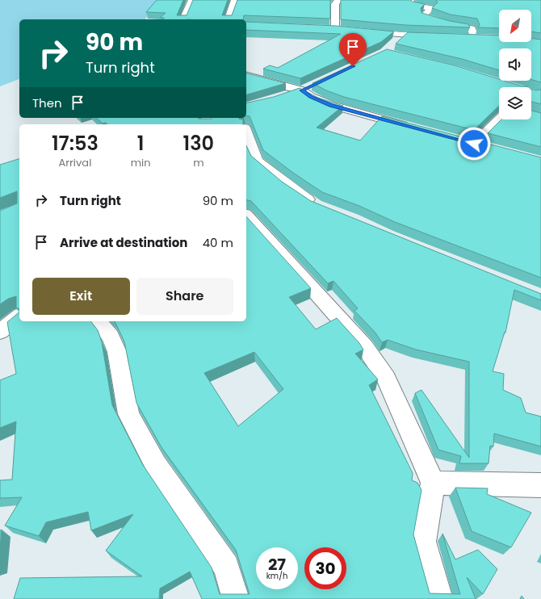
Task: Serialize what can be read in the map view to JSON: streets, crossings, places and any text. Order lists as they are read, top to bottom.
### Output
{
  "north": "bottom left",
  "page": {
    "turn": ["90 m", "Turn right"],
    "then": "Then",
    "eta": [
      "17:53",
      "Arrival",
      "1",
      "min",
      "130",
      "m"
    ],
    "list": [
      {
        "name": "Turn right",
        "value": "90 m"
      },
      {
        "name": "Arrive at destination",
        "value": "40 m"
      }
    ],
    "buttons": ["Exit", "Share"],
    "speed": "27 km/h",
    "limit": "30"
  }
}
